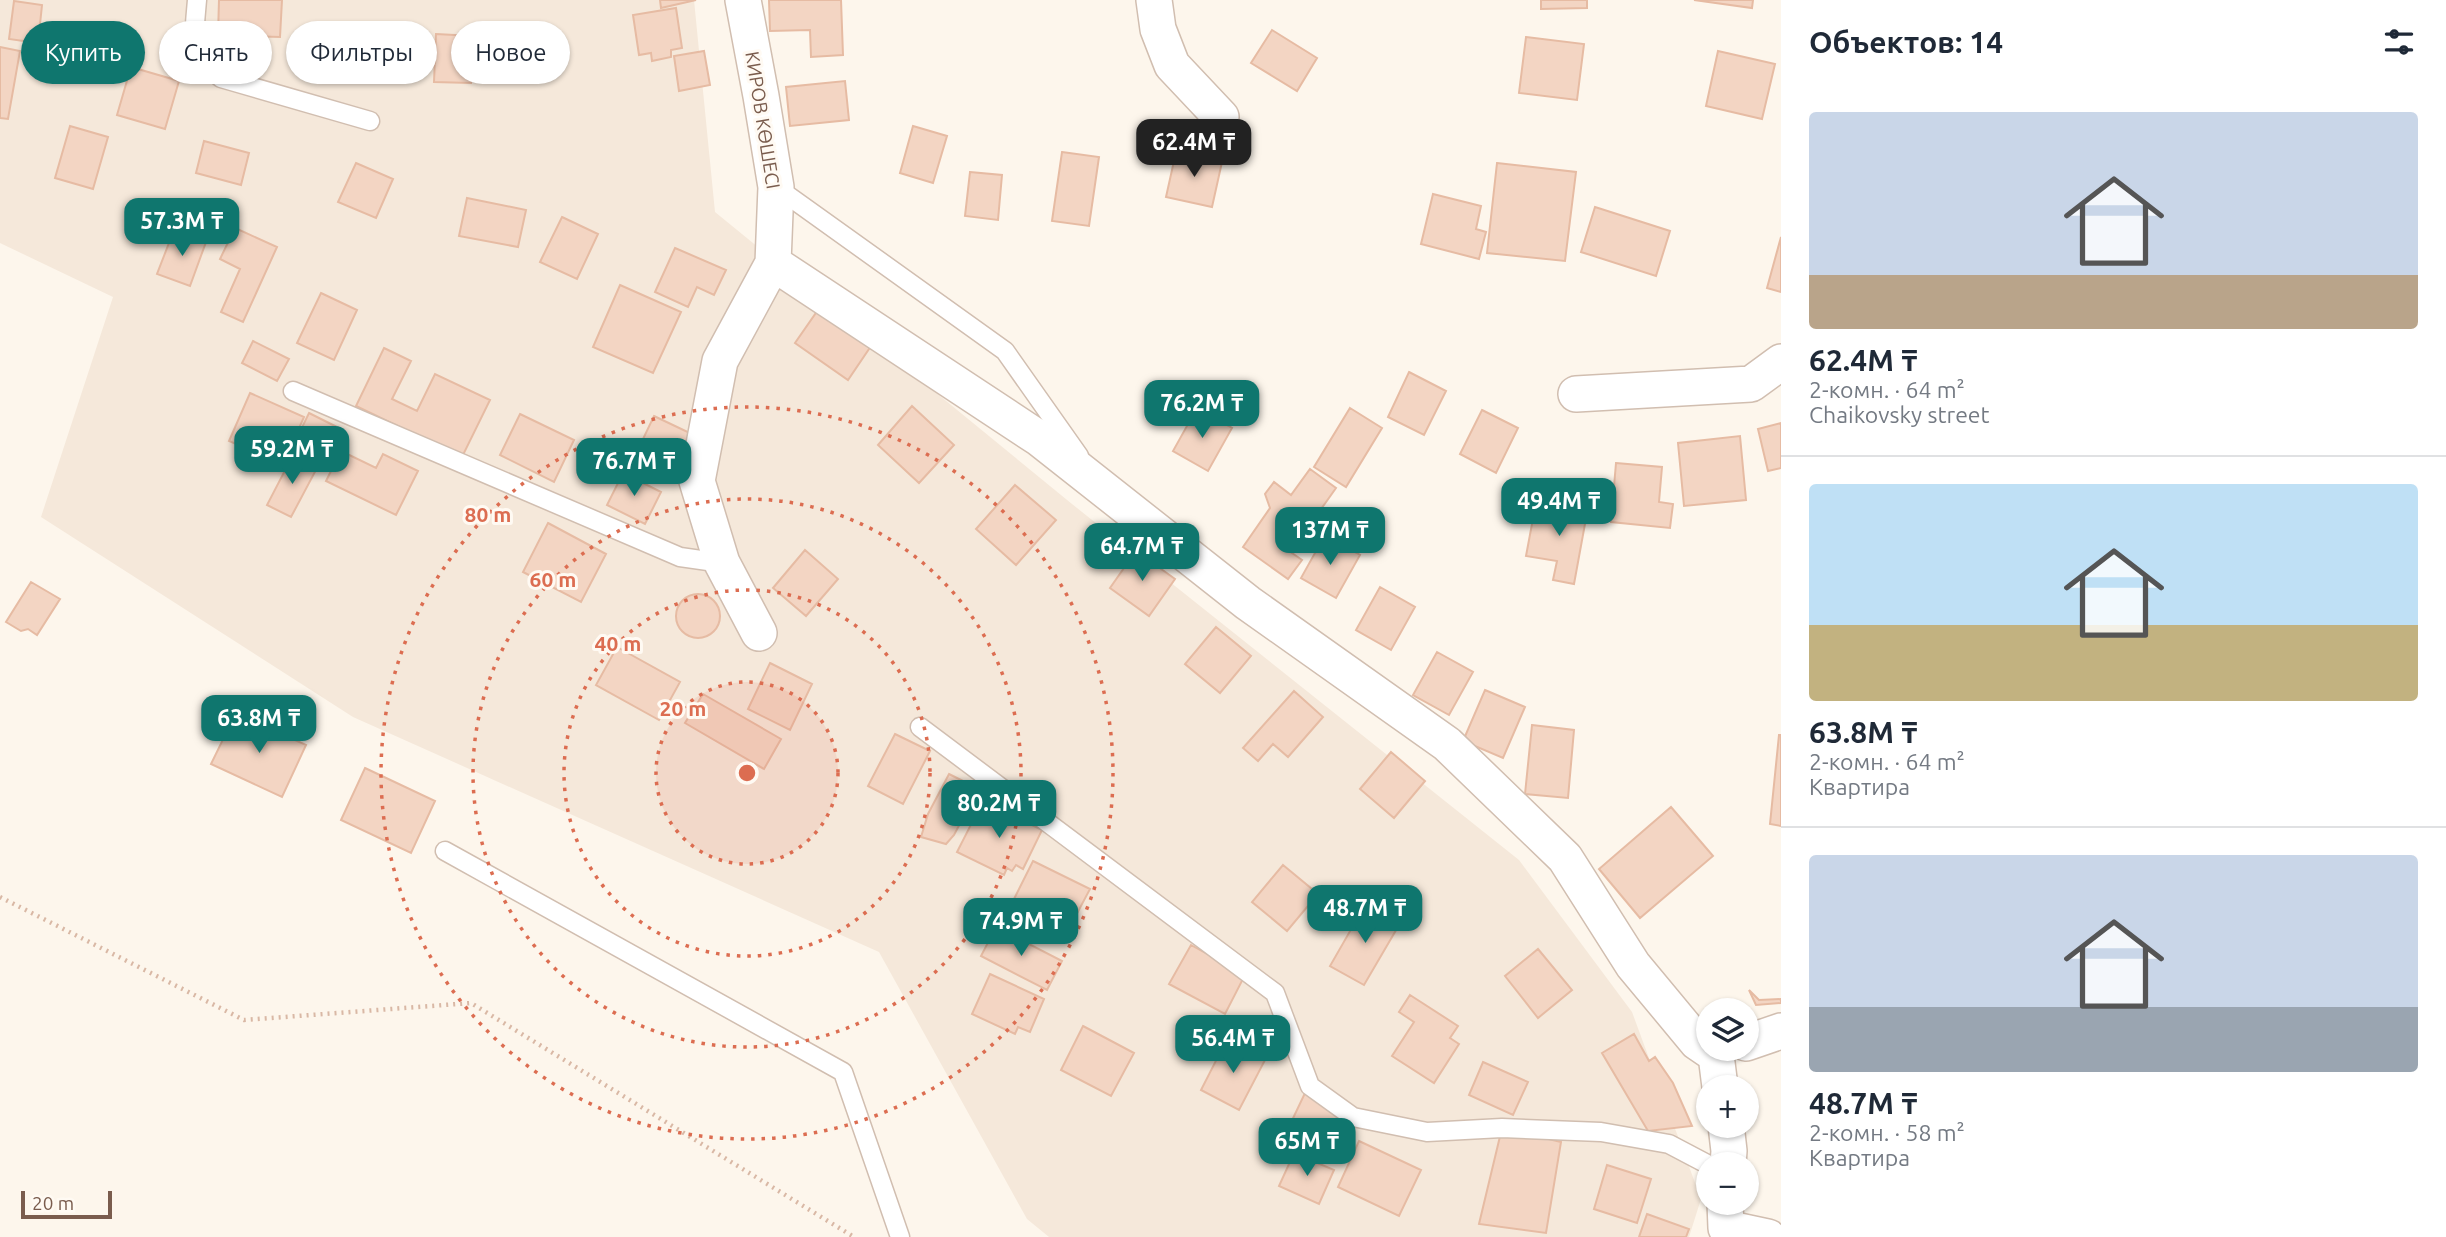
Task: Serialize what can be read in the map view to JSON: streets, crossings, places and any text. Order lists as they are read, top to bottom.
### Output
{
  "streets": {
    "street": ["КИРОВ КӨШЕСІ"]
  },
  "scale_bar": "20 m",
  "page": {
    "heading": "Объектов: 14",
    "chip": [
      "Купить",
      "Снять",
      "Фильтры",
      "Новое"
    ],
    "list": [
      {
        "name": "62.4M ₸",
        "note": "2-комн. · 64 m² · Chaikovsky street"
      },
      {
        "name": "63.8M ₸",
        "note": "2-комн. · 64 m² · Квартира"
      },
      {
        "name": "48.7M ₸",
        "note": "2-комн. · 58 m² · Квартира"
      }
    ],
    "price": [
      "62.4M ₸",
      "57.3M ₸",
      "76.2M ₸",
      "59.2M ₸",
      "76.7M ₸",
      "49.4M ₸",
      "137M ₸",
      "64.7M ₸",
      "63.8M ₸",
      "80.2M ₸",
      "48.7M ₸",
      "74.9M ₸",
      "56.4M ₸",
      "65M ₸"
    ],
    "map_buttons": ["+", "−"],
    "scale": "20 m"
  },
  "rings": [
    "80 m",
    "60 m",
    "40 m",
    "20 m"
  ]
}
